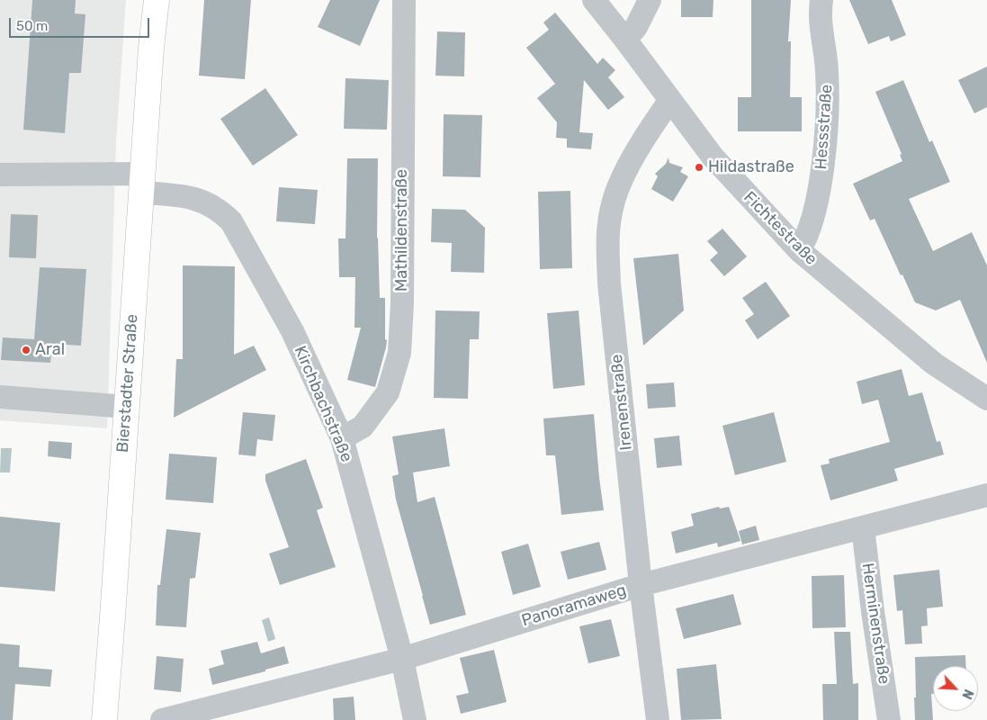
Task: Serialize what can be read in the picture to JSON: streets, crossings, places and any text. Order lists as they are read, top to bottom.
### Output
{
  "streets": {
    "main road": ["Bierstadter Straße"],
    "street": [
      "Hessstraße",
      "Fichtestraße",
      "Mathildenstraße",
      "Irenenstraße",
      "Kirchbachstraße",
      "Panoramaweg",
      "Herminenstraße"
    ]
  },
  "crossings": [
    ["Hessstraße", "Fichtestraße"],
    ["Fichtestraße", "Irenenstraße"],
    ["Mathildenstraße", "Kirchbachstraße"],
    ["Bierstadter Straße", "Kirchbachstraße"],
    ["Irenenstraße", "Panoramaweg"],
    ["Kirchbachstraße", "Panoramaweg"],
    ["Panoramaweg", "Herminenstraße"]
  ],
  "places": ["Hildastraße", "Aral"],
  "scale_bar": "50 m",
  "north": "bottom right"
}
